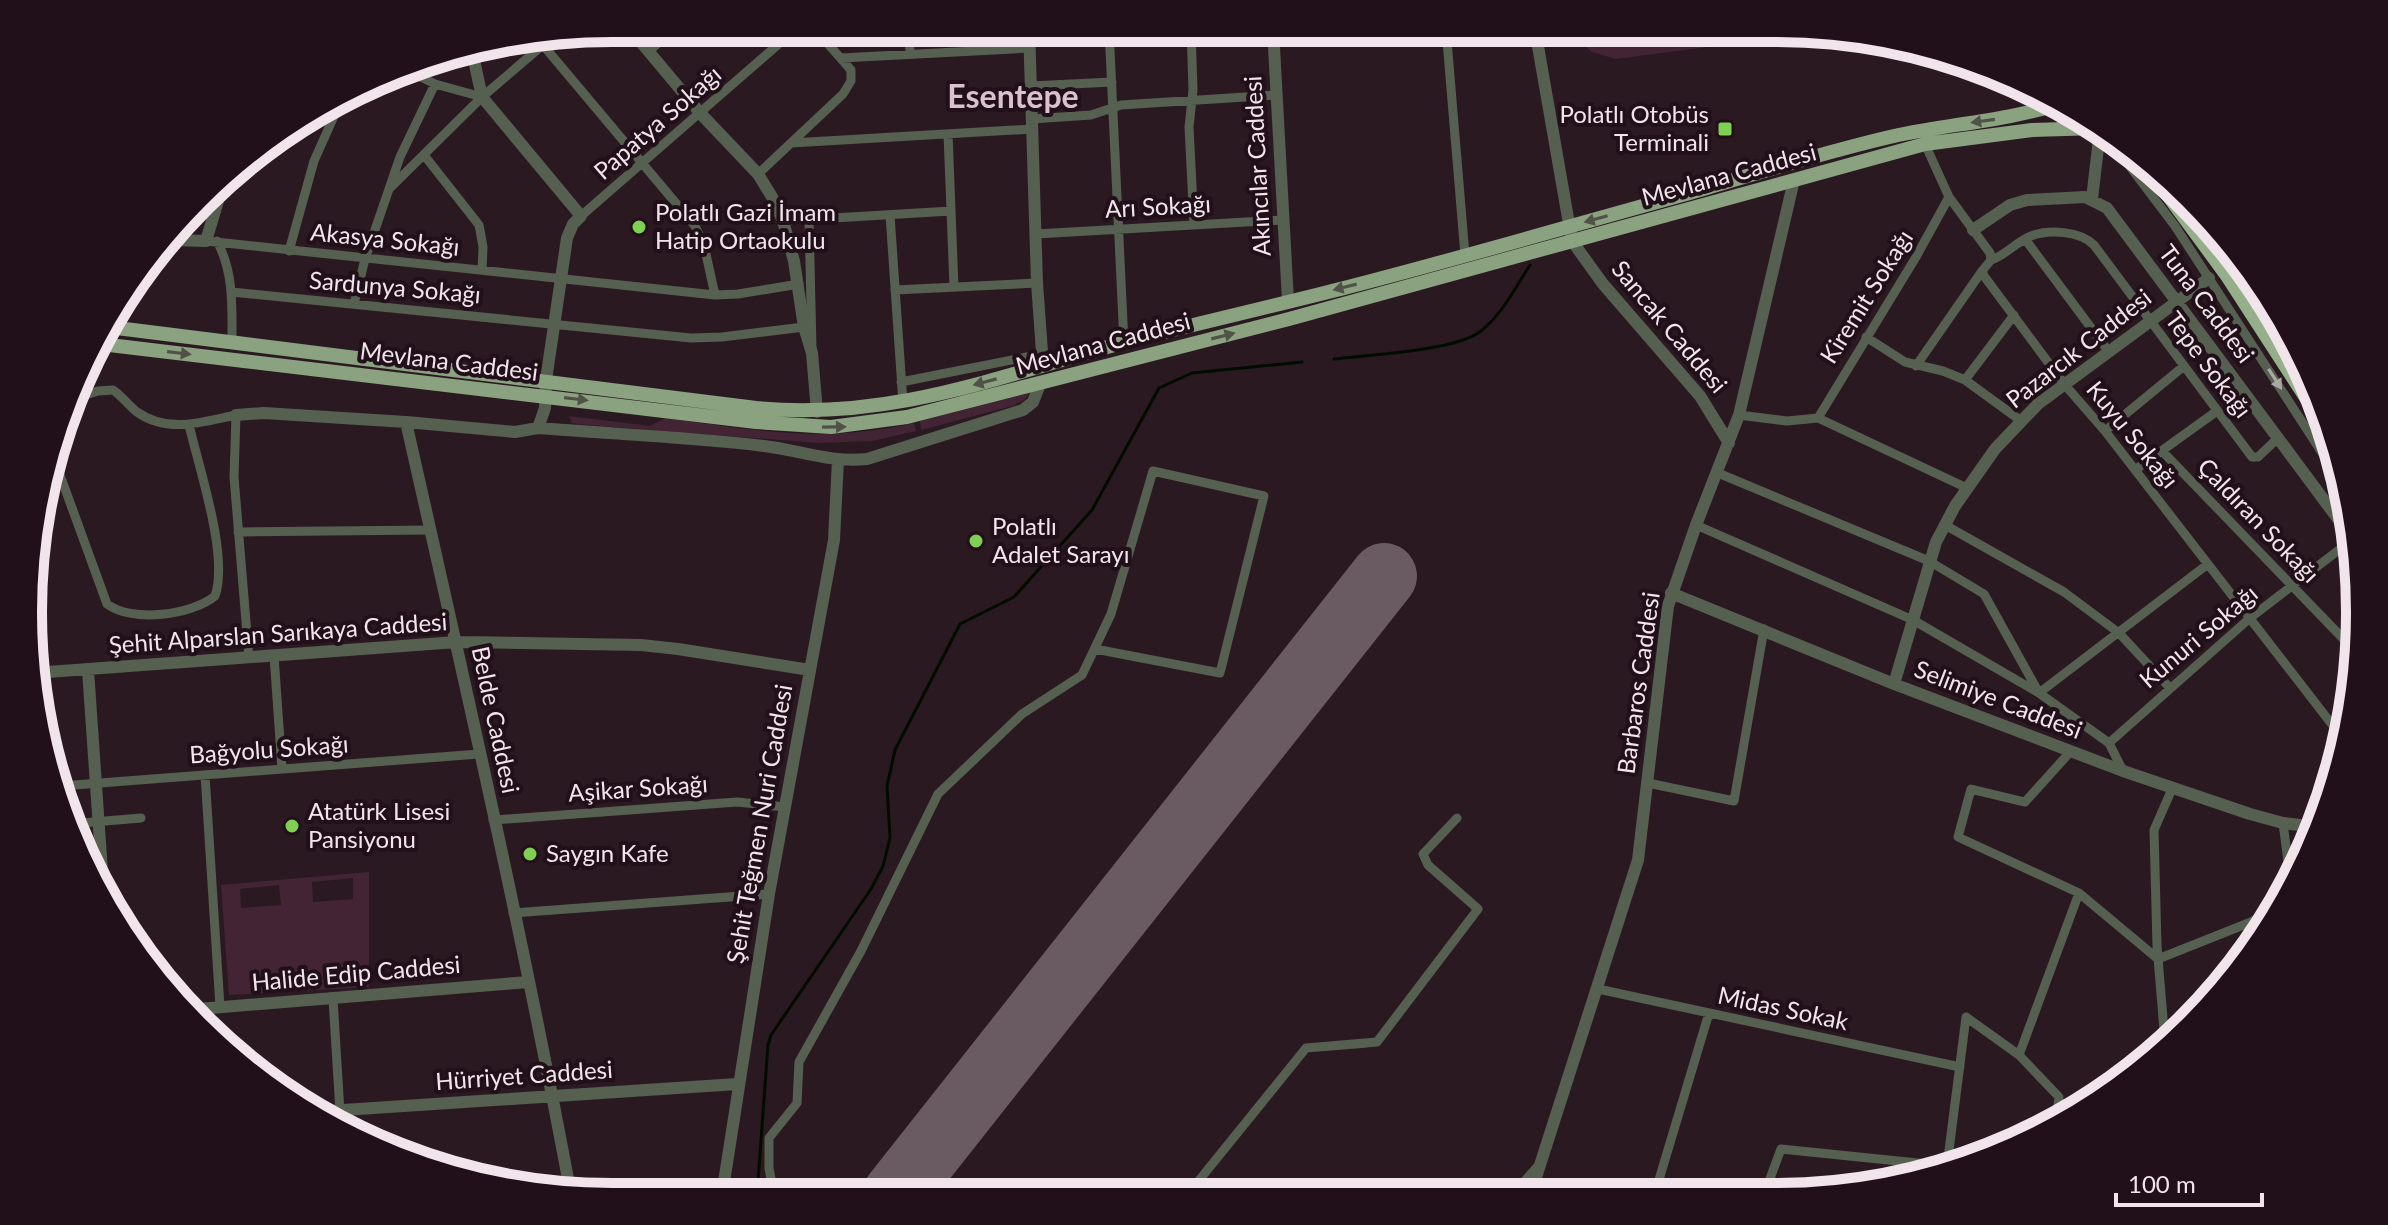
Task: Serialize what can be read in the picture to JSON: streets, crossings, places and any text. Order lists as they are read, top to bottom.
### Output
{
  "streets": {
    "main road": ["Mevlana Caddesi"],
    "street": [
      "Papatya Sokağı",
      "Akıncılar Caddesi",
      "Arı Sokağı",
      "Akasya Sokağı",
      "Sardunya Sokağı",
      "Kiremit Sokağı",
      "Tuna Caddesi",
      "Sancak Caddesi",
      "Pazarcık Caddesi",
      "Tepe Sokağı",
      "Kuyu Sokağı",
      "Çaldıran Sokağı",
      "Şehit Alparslan Sarıkaya Caddesi",
      "Kunuri Sokağı",
      "Barbaros Caddesi",
      "Selimiye Caddesi",
      "Belde Caddesi",
      "Bağyolu Sokağı",
      "Aşikar Sokağı",
      "Şehit Teğmen Nuri Caddesi",
      "Halide Edip Caddesi",
      "Midas Sokak",
      "Hürriyet Caddesi"
    ]
  },
  "crossings": [
    ["Akıncılar Caddesi", "Mevlana Caddesi"],
    ["Akıncılar Caddesi", "Arı Sokağı"],
    ["Mevlana Caddesi", "Sancak Caddesi"],
    ["Mevlana Caddesi", "Barbaros Caddesi"],
    ["Tuna Caddesi", "Pazarcık Caddesi"],
    ["Tuna Caddesi", "Tepe Sokağı"],
    ["Sancak Caddesi", "Barbaros Caddesi"],
    ["Pazarcık Caddesi", "Tepe Sokağı"],
    ["Pazarcık Caddesi", "Kuyu Sokağı"],
    ["Pazarcık Caddesi", "Selimiye Caddesi"],
    ["Kuyu Sokağı", "Kunuri Sokağı"],
    ["Çaldıran Sokağı", "Kunuri Sokağı"],
    ["Şehit Alparslan Sarıkaya Caddesi", "Belde Caddesi"],
    ["Şehit Alparslan Sarıkaya Caddesi", "Şehit Teğmen Nuri Caddesi"],
    ["Barbaros Caddesi", "Selimiye Caddesi"],
    ["Barbaros Caddesi", "Midas Sokak"],
    ["Belde Caddesi", "Bağyolu Sokağı"],
    ["Belde Caddesi", "Aşikar Sokağı"],
    ["Belde Caddesi", "Halide Edip Caddesi"],
    ["Belde Caddesi", "Hürriyet Caddesi"],
    ["Aşikar Sokağı", "Şehit Teğmen Nuri Caddesi"],
    ["Şehit Teğmen Nuri Caddesi", "Hürriyet Caddesi"]
  ],
  "districts": ["Esentepe"],
  "places": {
    "transit": ["Polatlı Otobüs Terminali"],
    "other": [
      "Polatlı Gazi İmam Hatip Ortaokulu",
      "Polatlı Adalet Sarayı",
      "Atatürk Lisesi Pansiyonu",
      "Saygın Kafe"
    ]
  },
  "scale_bar": "100 m"
}
